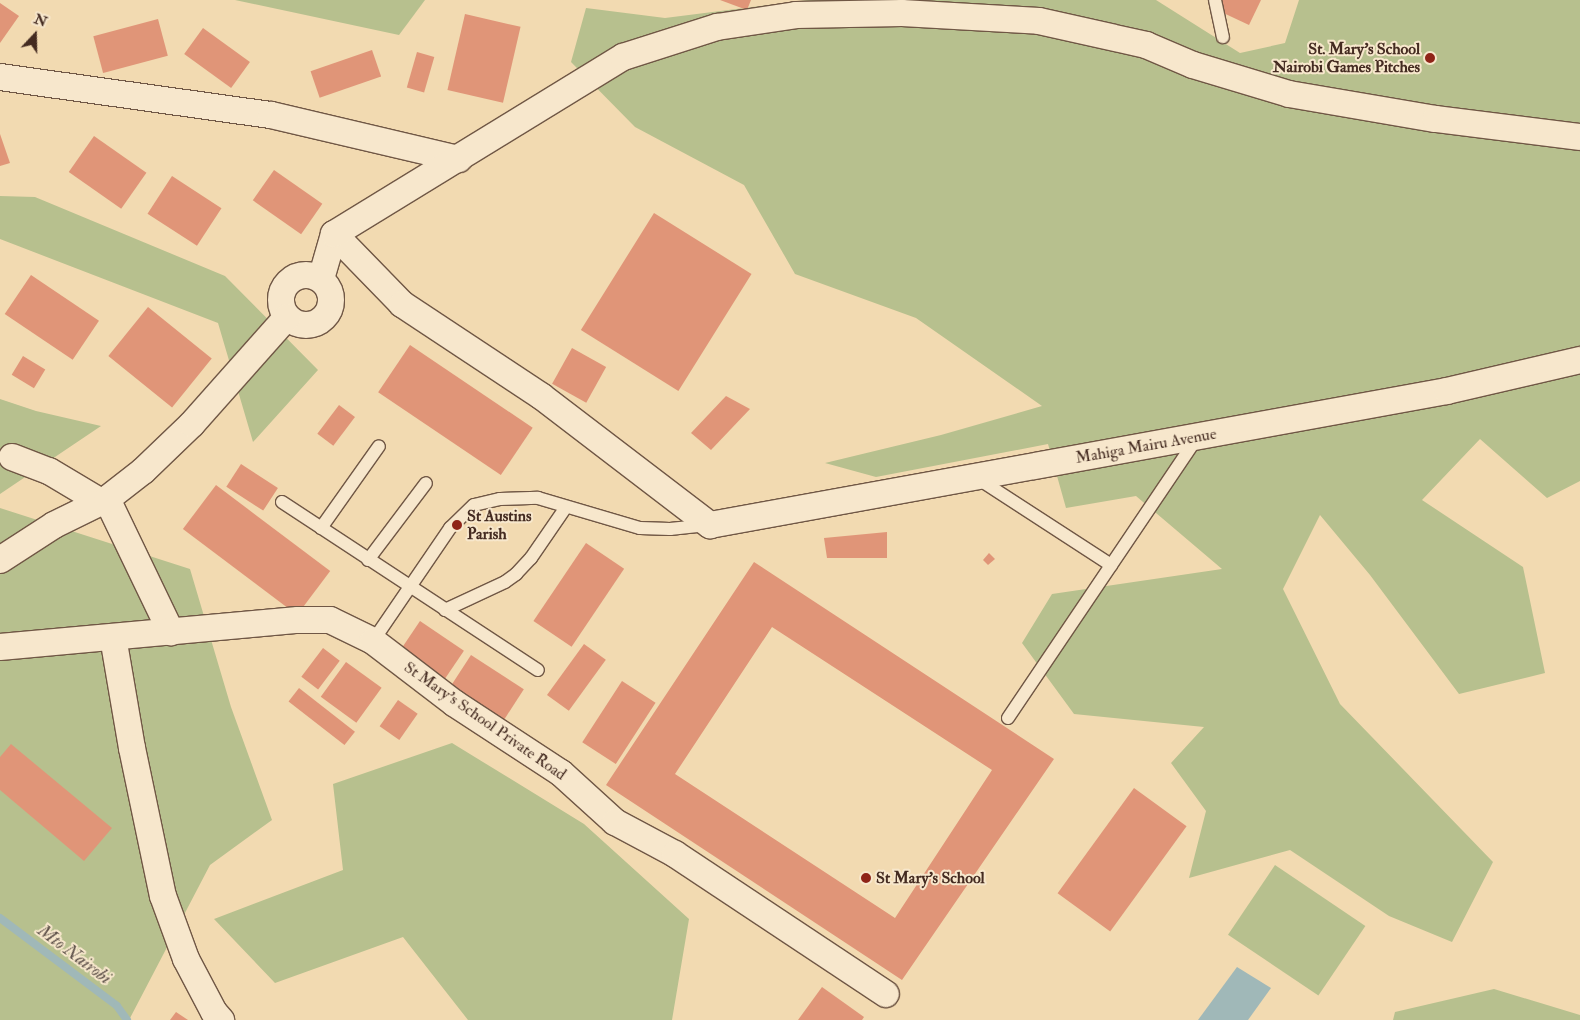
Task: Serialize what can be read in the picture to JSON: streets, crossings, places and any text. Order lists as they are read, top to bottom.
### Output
{
  "streets": {
    "street": ["Mahiga Mairu Avenue", "St Mary's School Private Road"]
  },
  "water": ["Mto Nairobi"],
  "places": ["St. Mary's School Nairobi Games Pitches", "St Austins Parish", "St Mary's School"],
  "north": "top"
}
